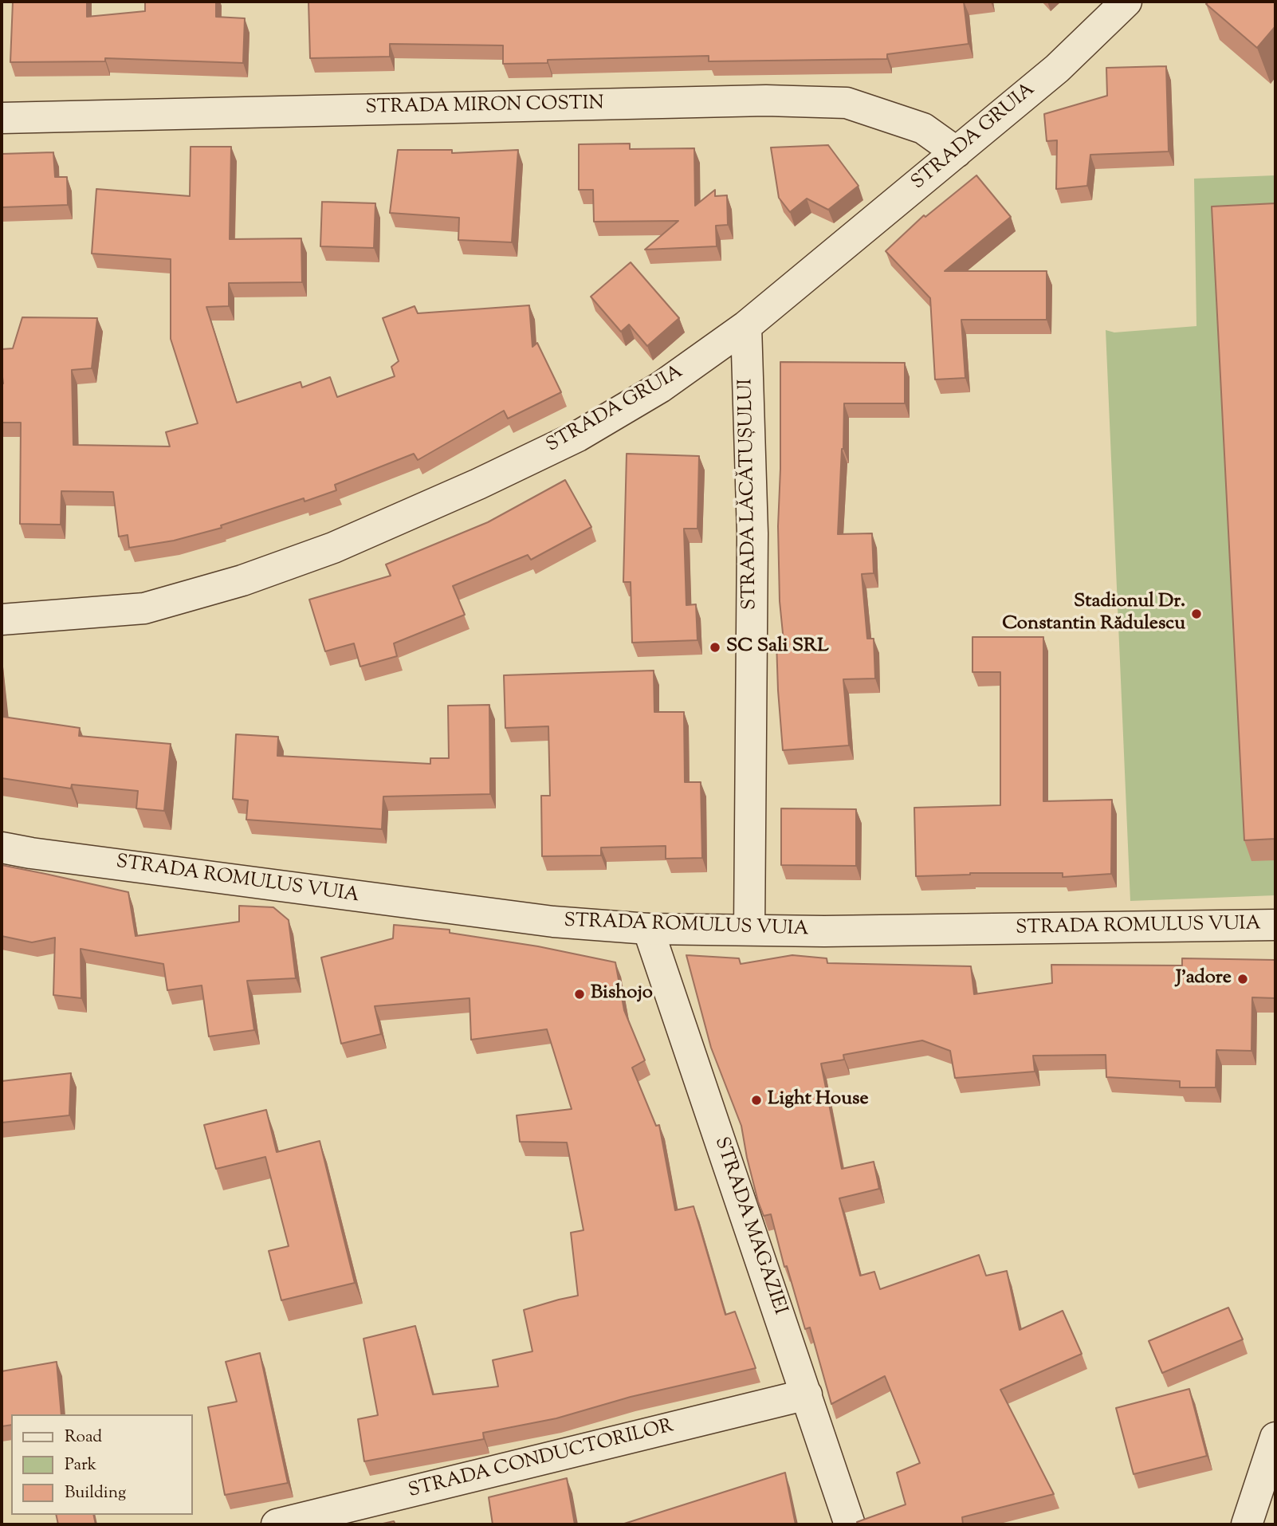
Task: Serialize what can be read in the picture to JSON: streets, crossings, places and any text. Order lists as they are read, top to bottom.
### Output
{
  "streets": {
    "street": [
      "STRADA MIRON COSTIN",
      "STRADA GRUIA",
      "STRADA LĂCĂTUȘULUI",
      "STRADA ROMULUS VUIA",
      "STRADA MAGAZIEI",
      "STRADA CONDUCTORILOR"
    ]
  },
  "crossings": [
    ["STRADA MIRON COSTIN", "STRADA GRUIA"],
    ["STRADA GRUIA", "STRADA LĂCĂTUȘULUI"],
    ["STRADA LĂCĂTUȘULUI", "STRADA ROMULUS VUIA"],
    ["STRADA ROMULUS VUIA", "STRADA MAGAZIEI"],
    ["STRADA MAGAZIEI", "STRADA CONDUCTORILOR"]
  ],
  "places": [
    "Stadionul Dr. Constantin Rădulescu",
    "SC Sali SRL",
    "J'adore",
    "Bishojo",
    "Light House"
  ],
  "legend": ["Road", "Park", "Building"]
}
